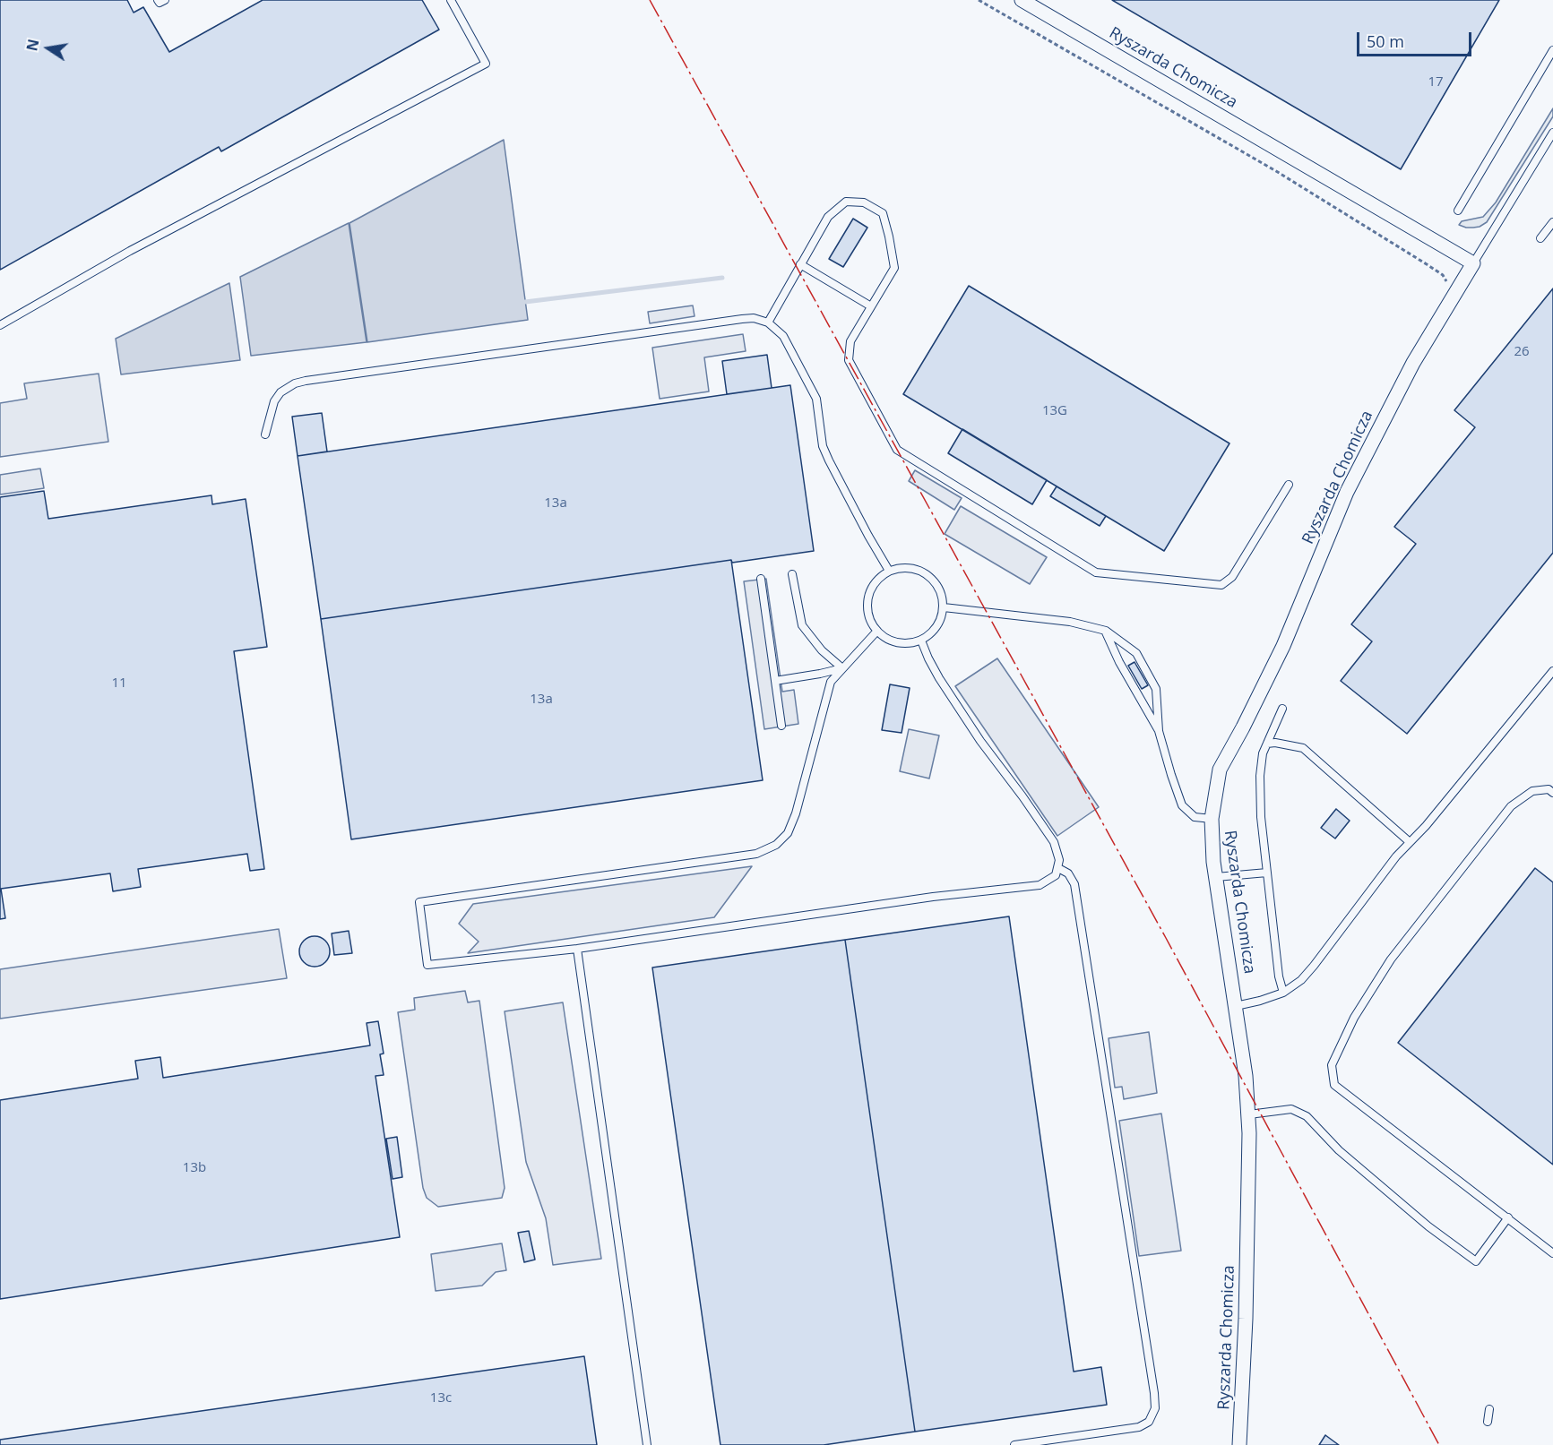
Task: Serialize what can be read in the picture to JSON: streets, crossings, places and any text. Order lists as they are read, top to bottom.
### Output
{
  "streets": {
    "street": ["Ryszarda Chomicza"]
  },
  "house_numbers": [
    "17",
    "26",
    "13G",
    "13a",
    "11",
    "13a",
    "13b",
    "13c"
  ],
  "scale_bar": "50 m",
  "north": "left"
}
